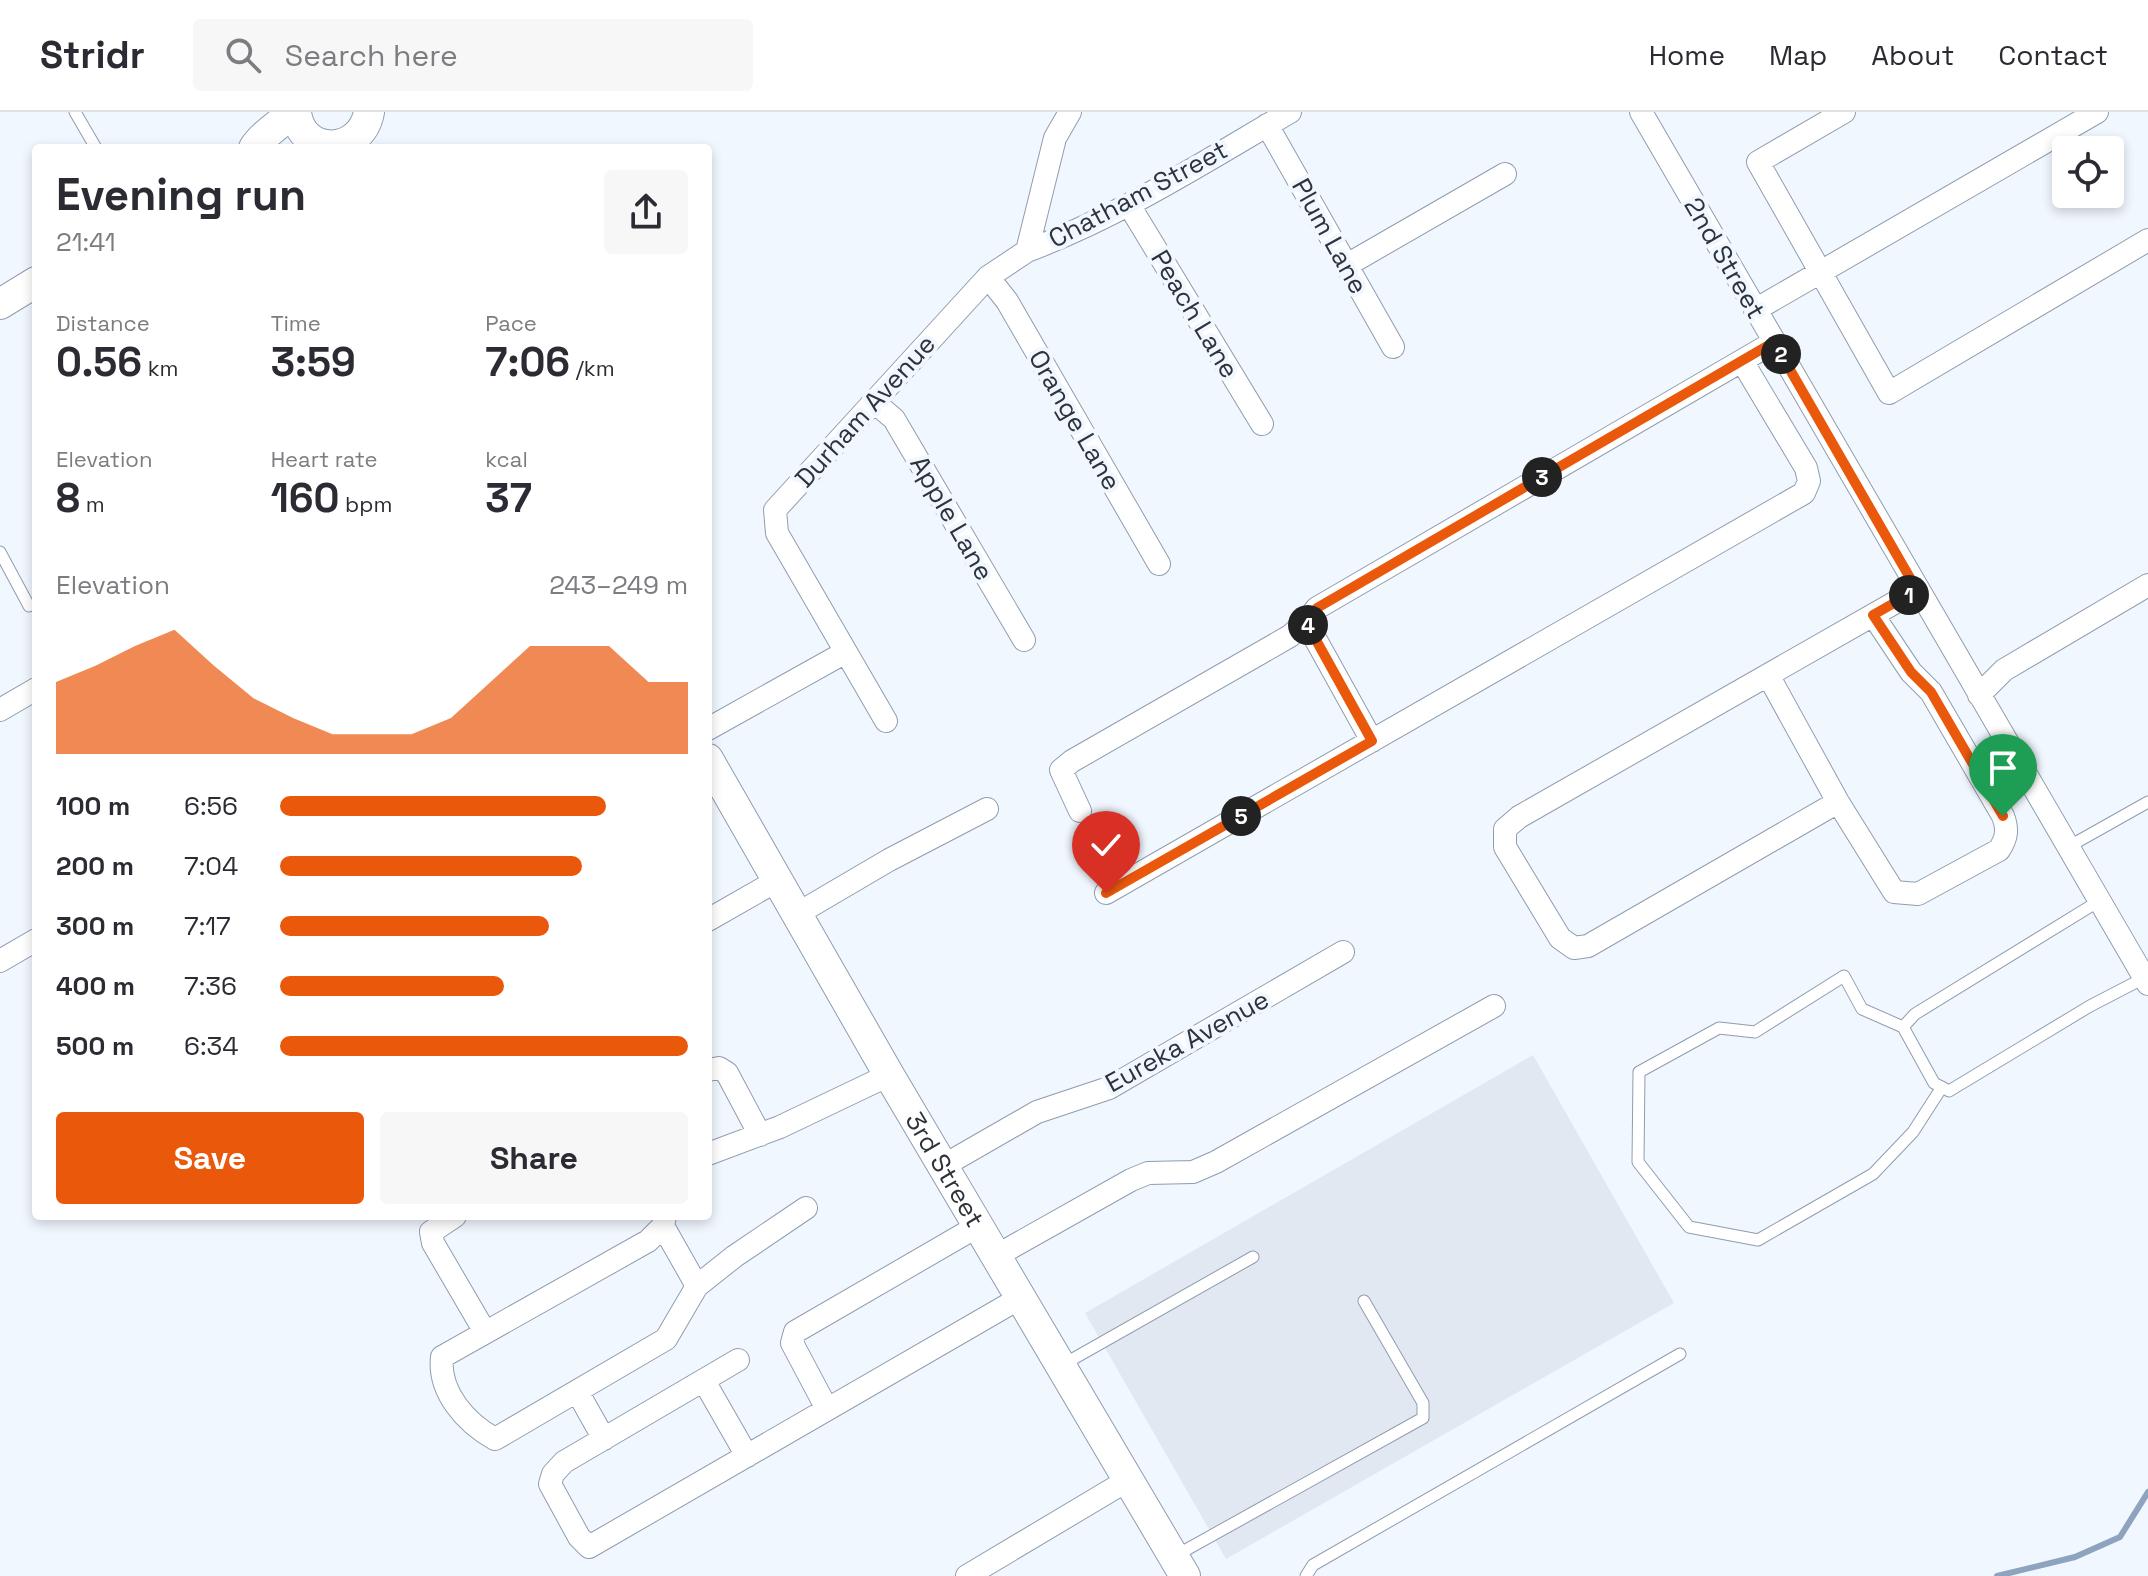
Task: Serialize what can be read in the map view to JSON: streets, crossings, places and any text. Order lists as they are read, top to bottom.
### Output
{
  "streets": {
    "street": [
      "Chatham Street",
      "Plum Lane",
      "2nd Street",
      "Peach Lane",
      "Durham Avenue",
      "Orange Lane",
      "Apple Lane",
      "Eureka Avenue",
      "3rd Street"
    ]
  },
  "crossings": [
    ["Chatham Street", "Plum Lane"],
    ["Chatham Street", "Peach Lane"],
    ["Chatham Street", "Durham Avenue"],
    ["Durham Avenue", "Orange Lane"],
    ["Durham Avenue", "Apple Lane"],
    ["Eureka Avenue", "3rd Street"]
  ],
  "page": {
    "header": "Stridr",
    "search": "Search here",
    "nav": [
      "Home",
      "Map",
      "About",
      "Contact"
    ],
    "heading": ["Evening run", "21:41"],
    "stats": [
      ["Distance", "0.56 km"],
      ["Time", "3:59"],
      ["Pace", "7:06 /km"],
      ["Elevation", "8 m"],
      ["Heart rate", "160 bpm"],
      ["kcal", "37"]
    ],
    "pins": [
      "2",
      "3",
      "1",
      "4",
      "5"
    ],
    "chart": ["Elevation", "243–249 m"],
    "list": [
      {
        "name": "100 m",
        "note": "6:56"
      },
      {
        "name": "200 m",
        "note": "7:04"
      },
      {
        "name": "300 m",
        "note": "7:17"
      },
      {
        "name": "400 m",
        "note": "7:36"
      },
      {
        "name": "500 m",
        "note": "6:34"
      }
    ],
    "buttons": ["Save", "Share"]
  }
}
